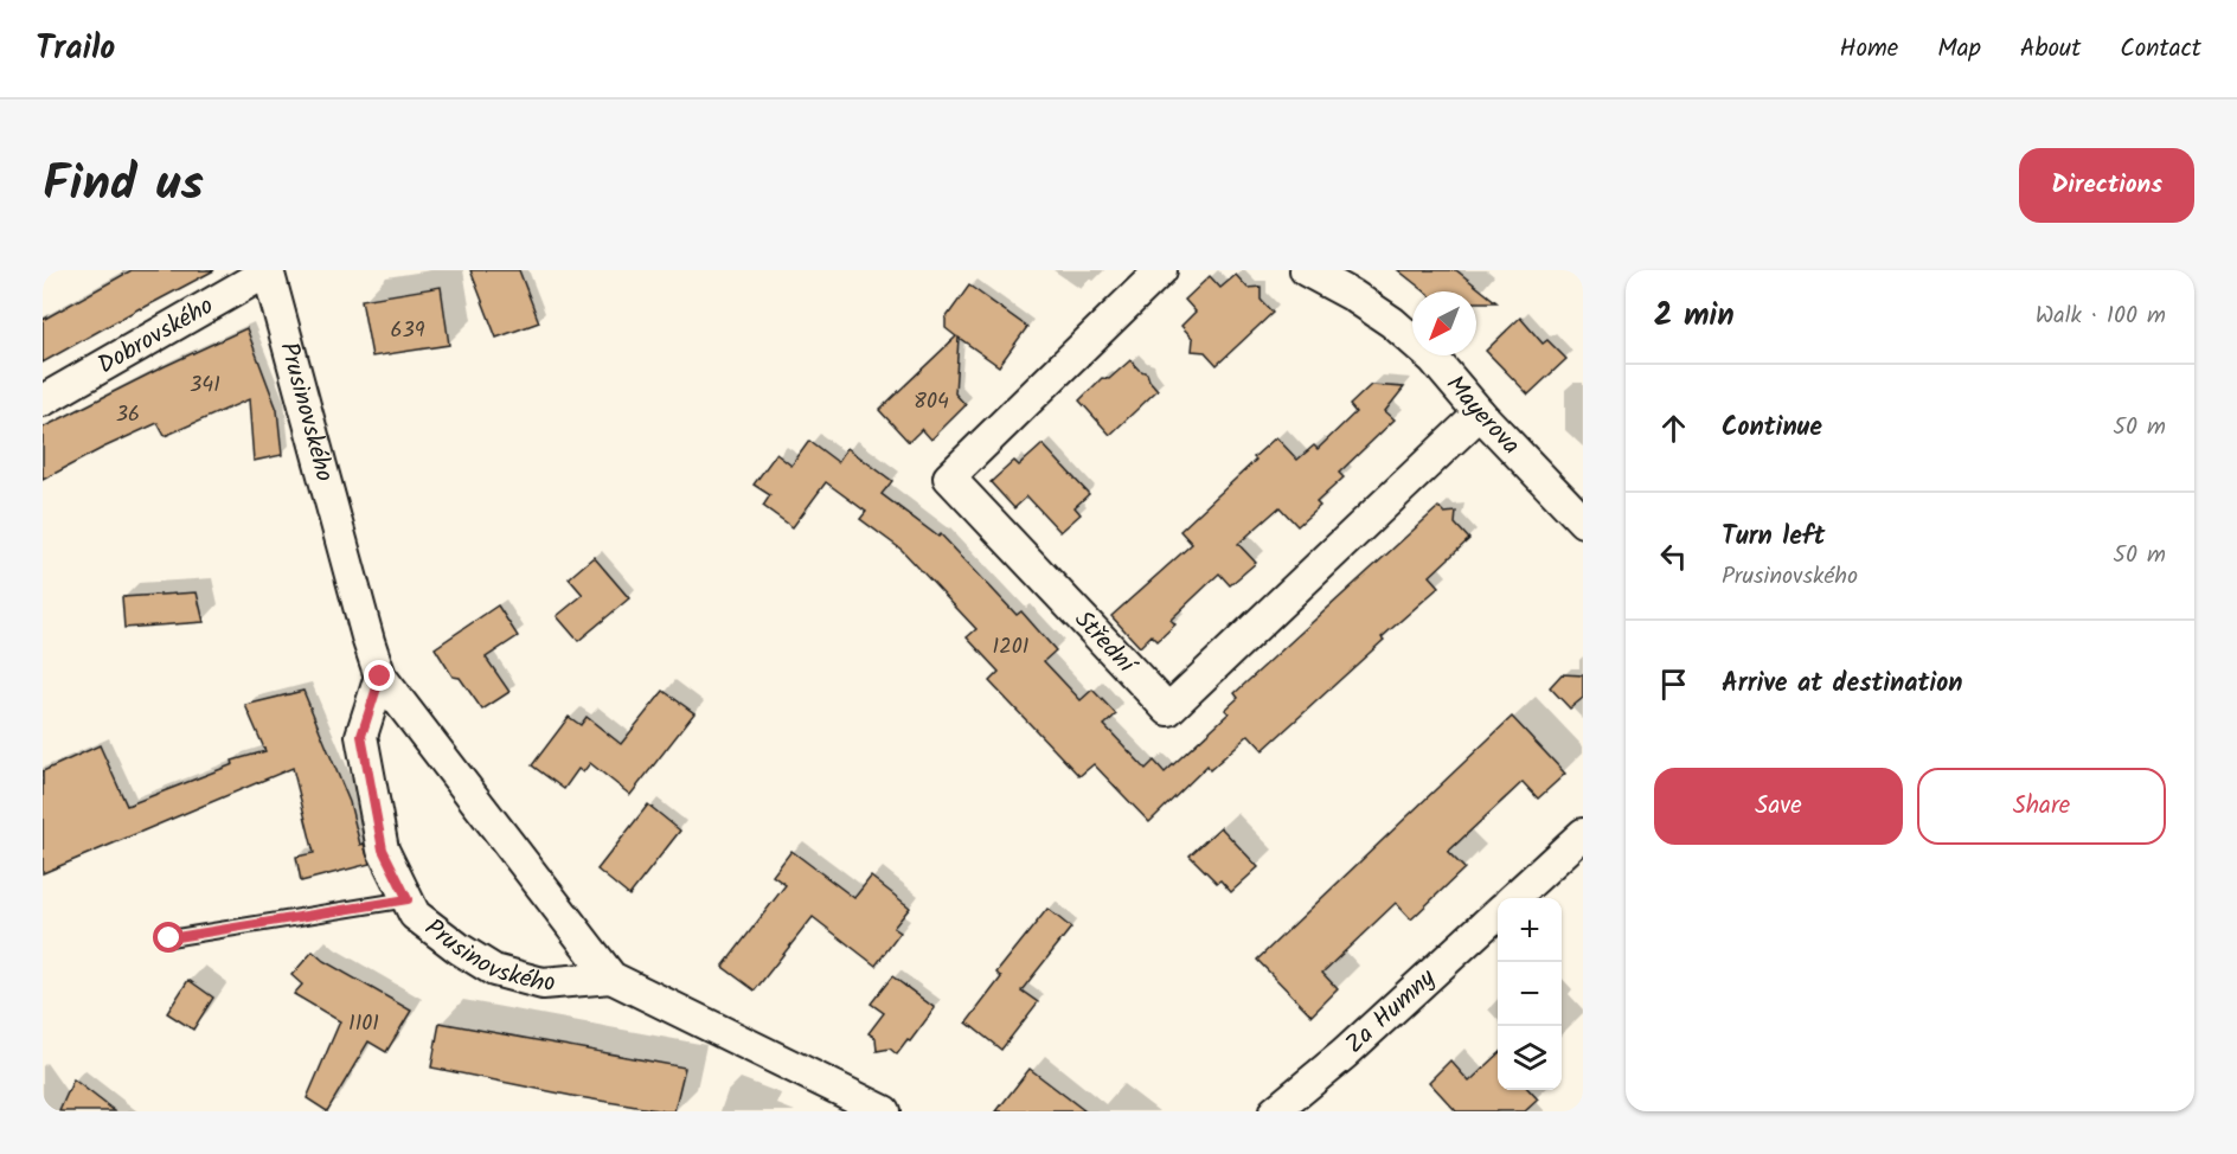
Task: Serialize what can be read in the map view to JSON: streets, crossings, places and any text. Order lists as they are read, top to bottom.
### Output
{
  "streets": {
    "street": [
      "Dobrovského",
      "Prusinovského",
      "Mayerova",
      "Střední",
      "Za Humny"
    ]
  },
  "crossings": [
    ["Dobrovského", "Prusinovského"],
    ["Mayerova", "Střední"]
  ],
  "house_numbers": [
    "639",
    "341",
    "804",
    "36",
    "1201",
    "1101"
  ],
  "north": "bottom left",
  "page": {
    "header": "Trailo",
    "nav": [
      "Home",
      "Map",
      "About",
      "Contact"
    ],
    "title": "Find us",
    "buttons": [
      "Directions",
      ["Save", "Share"]
    ],
    "heading": ["2 min", "Walk · 100 m"],
    "list": [
      ["Continue", "50 m"],
      ["Turn left", "Prusinovského", "50 m"],
      "Arrive at destination"
    ],
    "map_buttons": ["+", "−"]
  }
}
